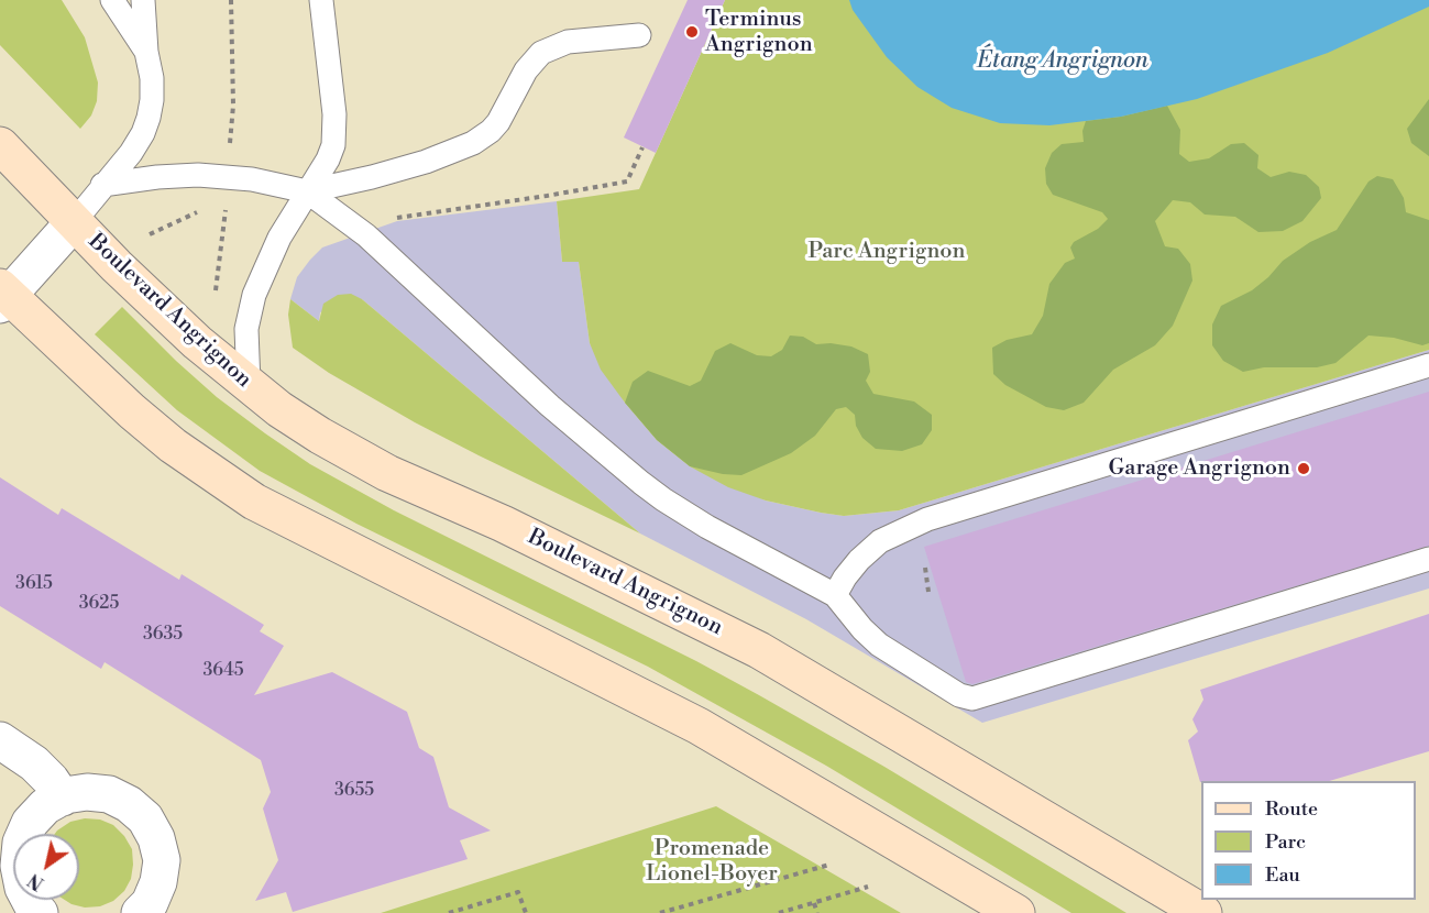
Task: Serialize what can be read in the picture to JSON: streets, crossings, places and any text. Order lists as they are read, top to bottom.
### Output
{
  "streets": {
    "main road": ["Boulevard Angrignon"]
  },
  "water": ["Étang Angrignon"],
  "parks": ["Parc Angrignon", "Promenade Lionel-Boyer"],
  "places": ["Terminus Angrignon", "Garage Angrignon"],
  "house_numbers": [
    "3615",
    "3625",
    "3635",
    "3645",
    "3655"
  ],
  "legend": ["Route", "Parc", "Eau"],
  "north": "bottom left"
}
